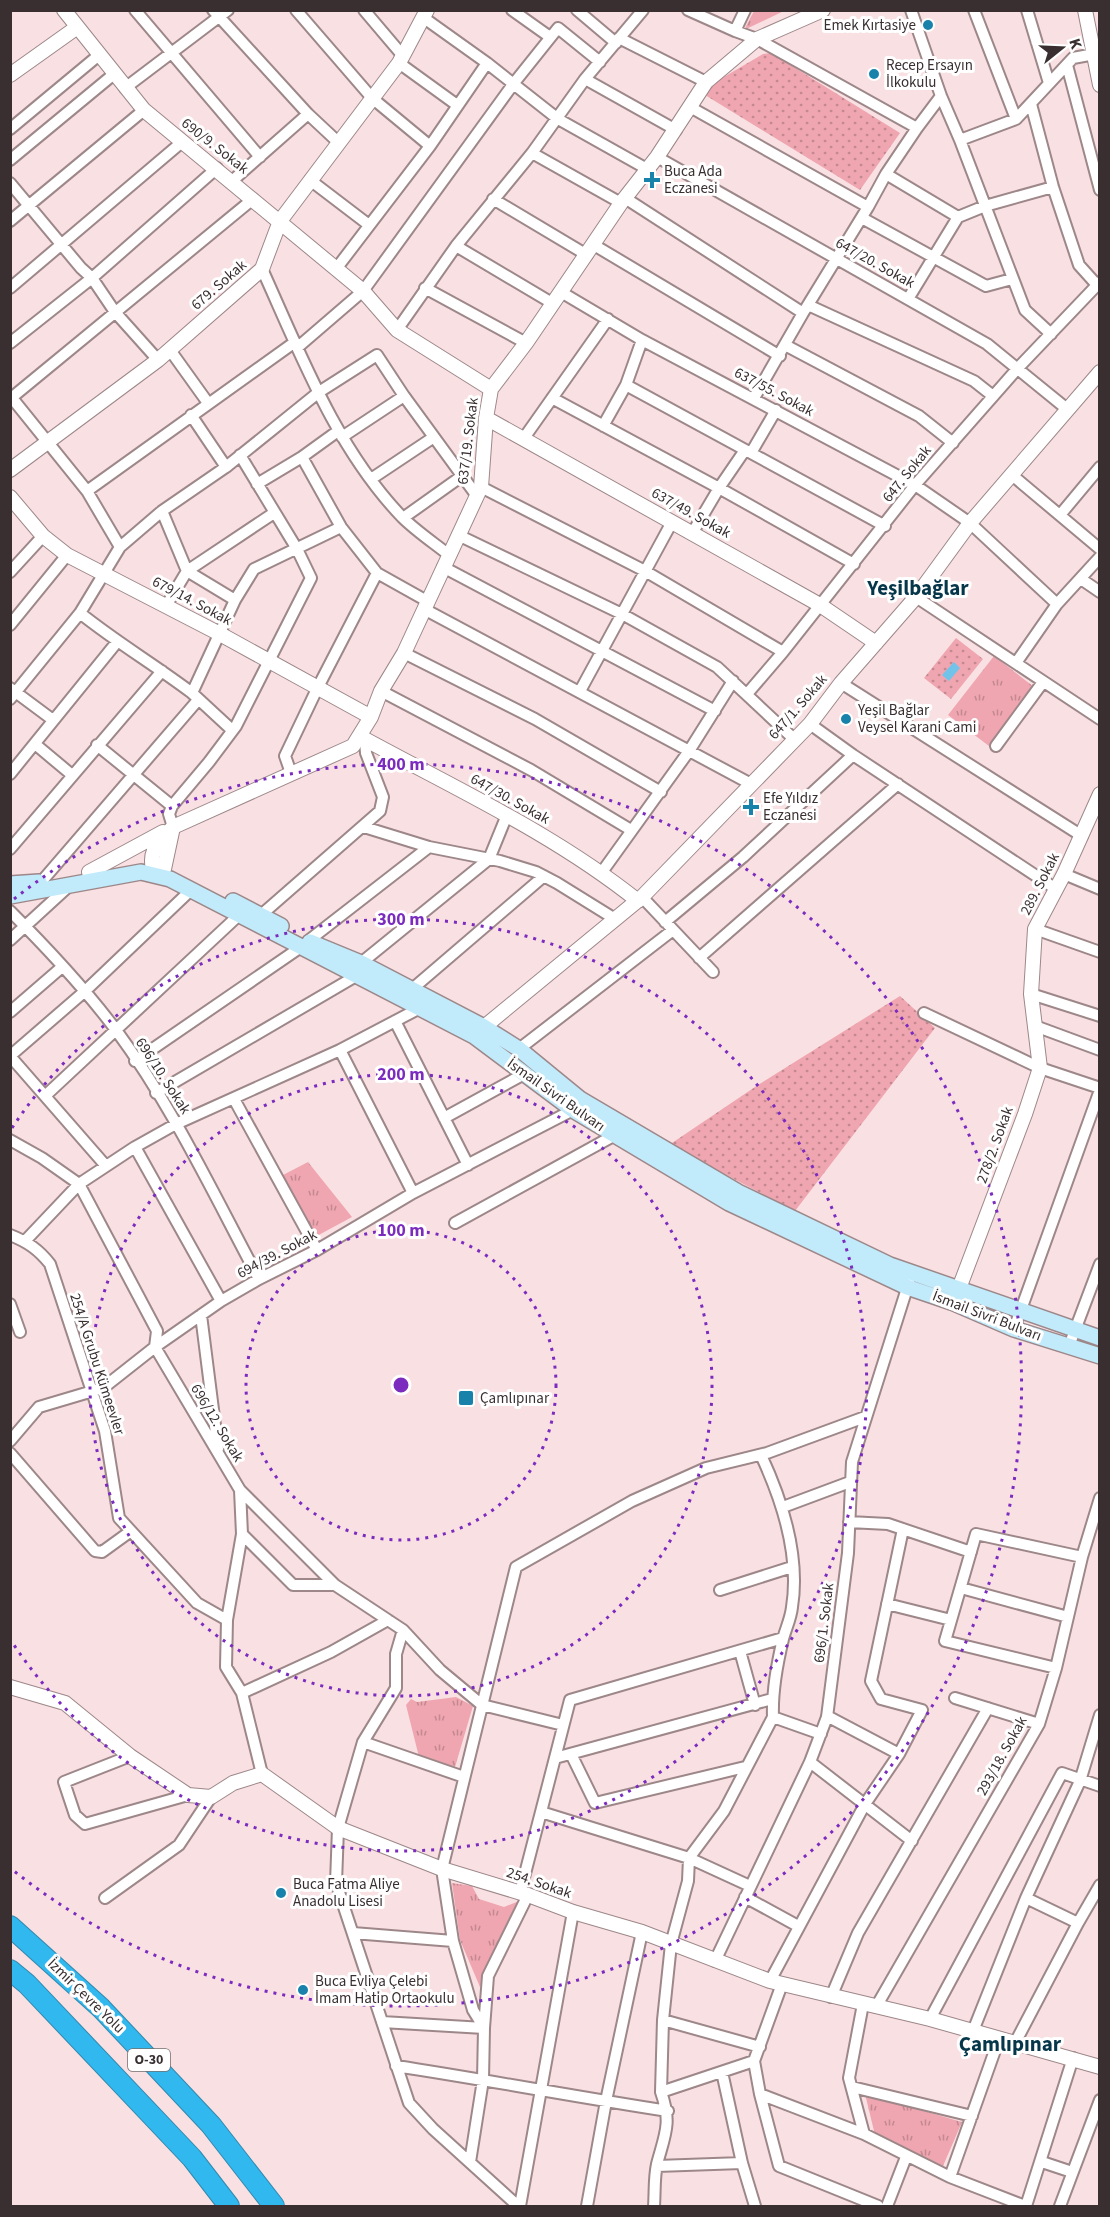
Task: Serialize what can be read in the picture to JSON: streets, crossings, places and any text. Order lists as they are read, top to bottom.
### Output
{
  "streets": {
    "highway": ["İzmir Çevre Yolu", "O-30"],
    "main road": ["İsmail Sivri Bulvarı"],
    "street": [
      "690/9. Sokak",
      "647/20. Sokak",
      "679. Sokak",
      "637/55. Sokak",
      "637/19. Sokak",
      "647. Sokak",
      "637/49. Sokak",
      "679/14. Sokak",
      "647/1. Sokak",
      "647/30. Sokak",
      "289. Sokak",
      "696/10. Sokak",
      "278/2. Sokak",
      "694/39. Sokak",
      "254/A Grubu Kümeevler",
      "696/12. Sokak",
      "696/1. Sokak",
      "293/18. Sokak",
      "254. Sokak"
    ]
  },
  "crossings": [
    ["690/9. Sokak", "679. Sokak"],
    ["690/9. Sokak", "637/19. Sokak"],
    ["647/20. Sokak", "637/19. Sokak"],
    ["647/20. Sokak", "647. Sokak"],
    ["647/20. Sokak", "647/1. Sokak"],
    ["637/55. Sokak", "637/19. Sokak"],
    ["637/55. Sokak", "647. Sokak"],
    ["637/55. Sokak", "647/1. Sokak"],
    ["637/19. Sokak", "637/49. Sokak"],
    ["637/19. Sokak", "679/14. Sokak"],
    ["637/19. Sokak", "647/30. Sokak"],
    ["637/19. Sokak", "İsmail Sivri Bulvarı"],
    ["647. Sokak", "637/49. Sokak"],
    ["637/49. Sokak", "647/1. Sokak"],
    ["647/1. Sokak", "647/30. Sokak"],
    ["647/1. Sokak", "İsmail Sivri Bulvarı"],
    ["289. Sokak", "278/2. Sokak"],
    ["696/10. Sokak", "694/39. Sokak"],
    ["İsmail Sivri Bulvarı", "278/2. Sokak"],
    ["İsmail Sivri Bulvarı", "694/39. Sokak"],
    ["İsmail Sivri Bulvarı", "696/1. Sokak"],
    ["694/39. Sokak", "254/A Grubu Kümeevler"],
    ["694/39. Sokak", "696/12. Sokak"],
    ["254/A Grubu Kümeevler", "696/12. Sokak"],
    ["696/12. Sokak", "254. Sokak"],
    ["696/1. Sokak", "254. Sokak"],
    ["293/18. Sokak", "254. Sokak"]
  ],
  "districts": ["Yeşilbağlar", "Çamlıpınar"],
  "places": {
    "other": [
      "Emek Kırtasiye",
      "Recep Ersayın İlkokulu",
      "Yeşil Bağlar Veysel Karani Cami",
      "Buca Fatma Aliye Anadolu Lisesi",
      "Buca Evliya Çelebi İmam Hatip Ortaokulu"
    ],
    "health": ["Buca Ada Eczanesi", "Efe Yıldız Eczanesi"],
    "transit": ["Çamlıpınar"]
  },
  "north": "right",
  "rings": [
    "400 m",
    "300 m",
    "200 m",
    "100 m"
  ]
}
